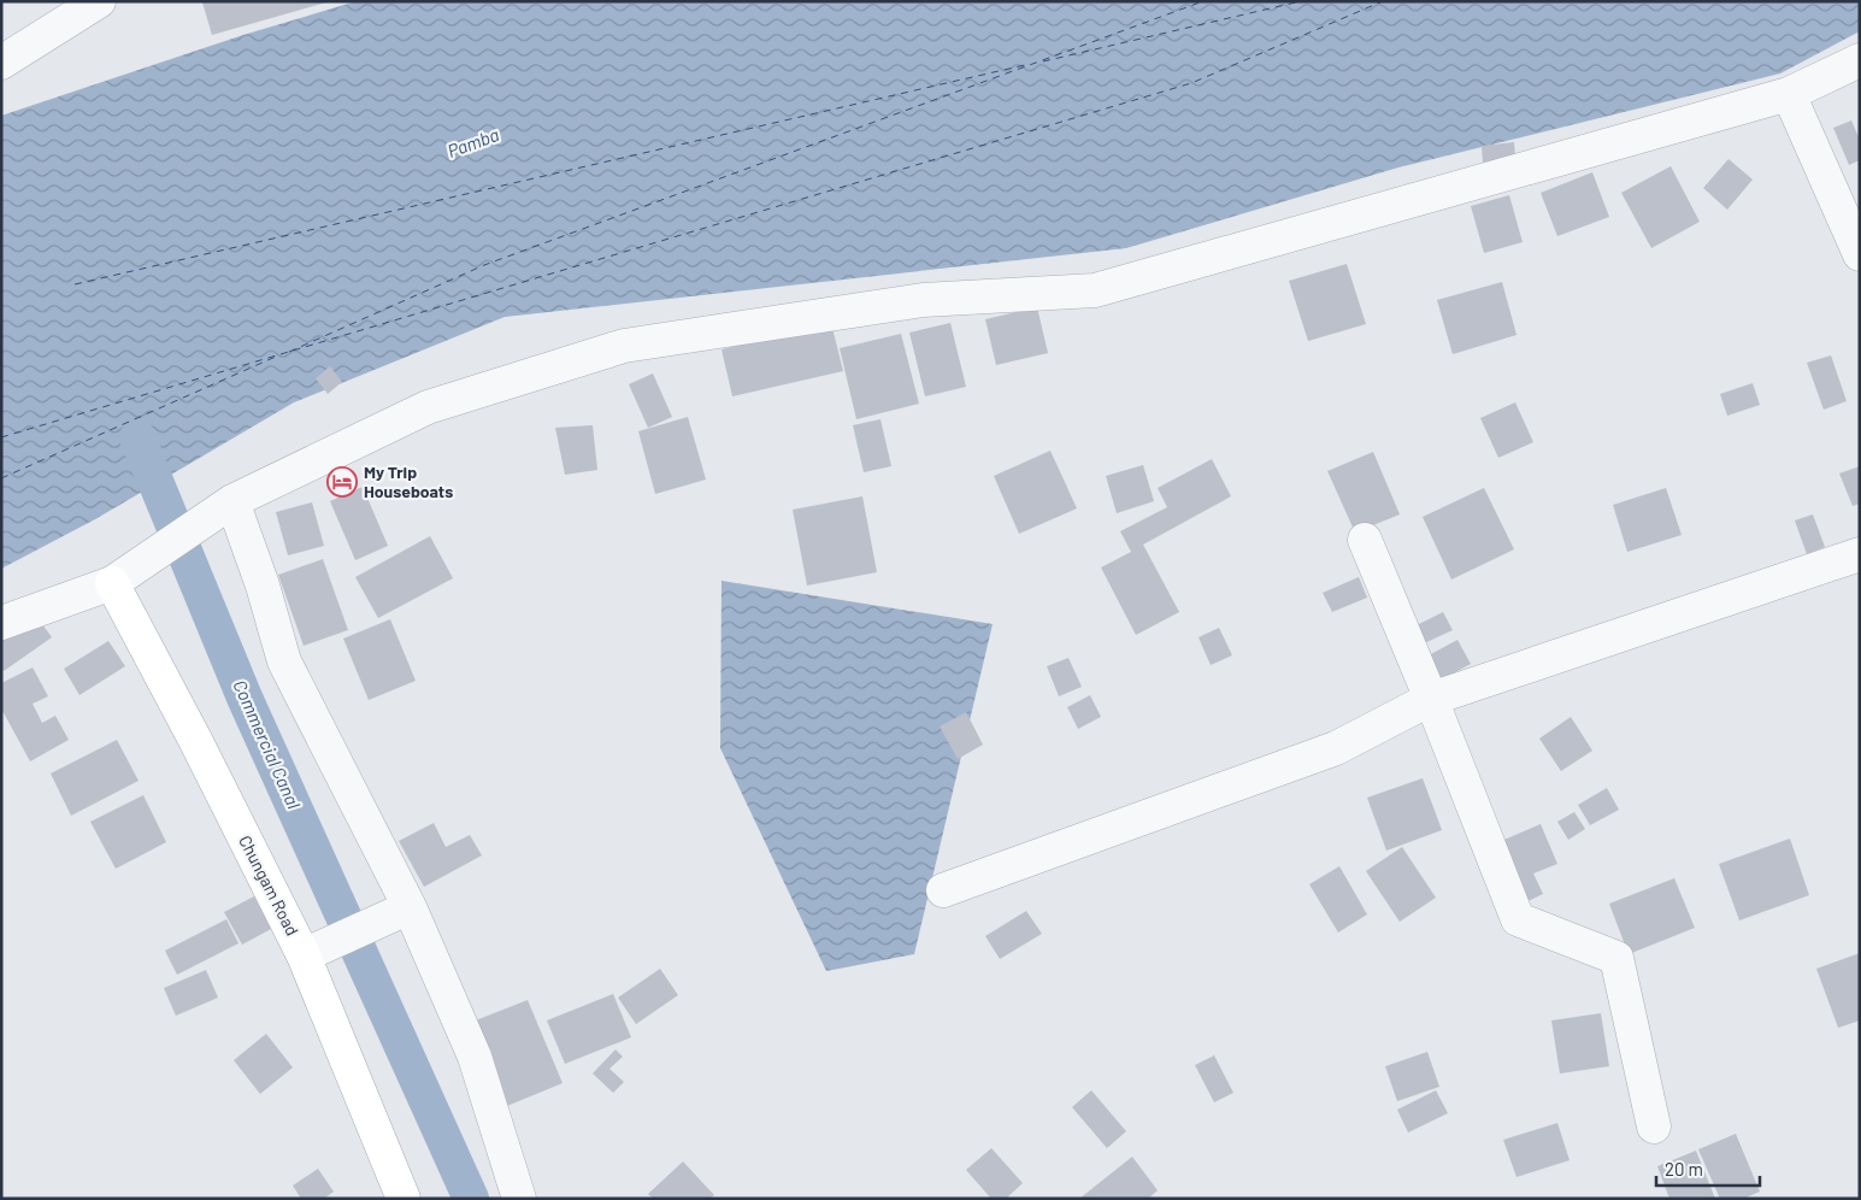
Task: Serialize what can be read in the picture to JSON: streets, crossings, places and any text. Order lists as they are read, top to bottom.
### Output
{
  "streets": {
    "main road": ["Chungam Road"]
  },
  "water": ["Pamba", "Commercial Canal"],
  "places": {
    "hotel": ["My Trip Houseboats"]
  },
  "scale_bar": "20 m"
}
